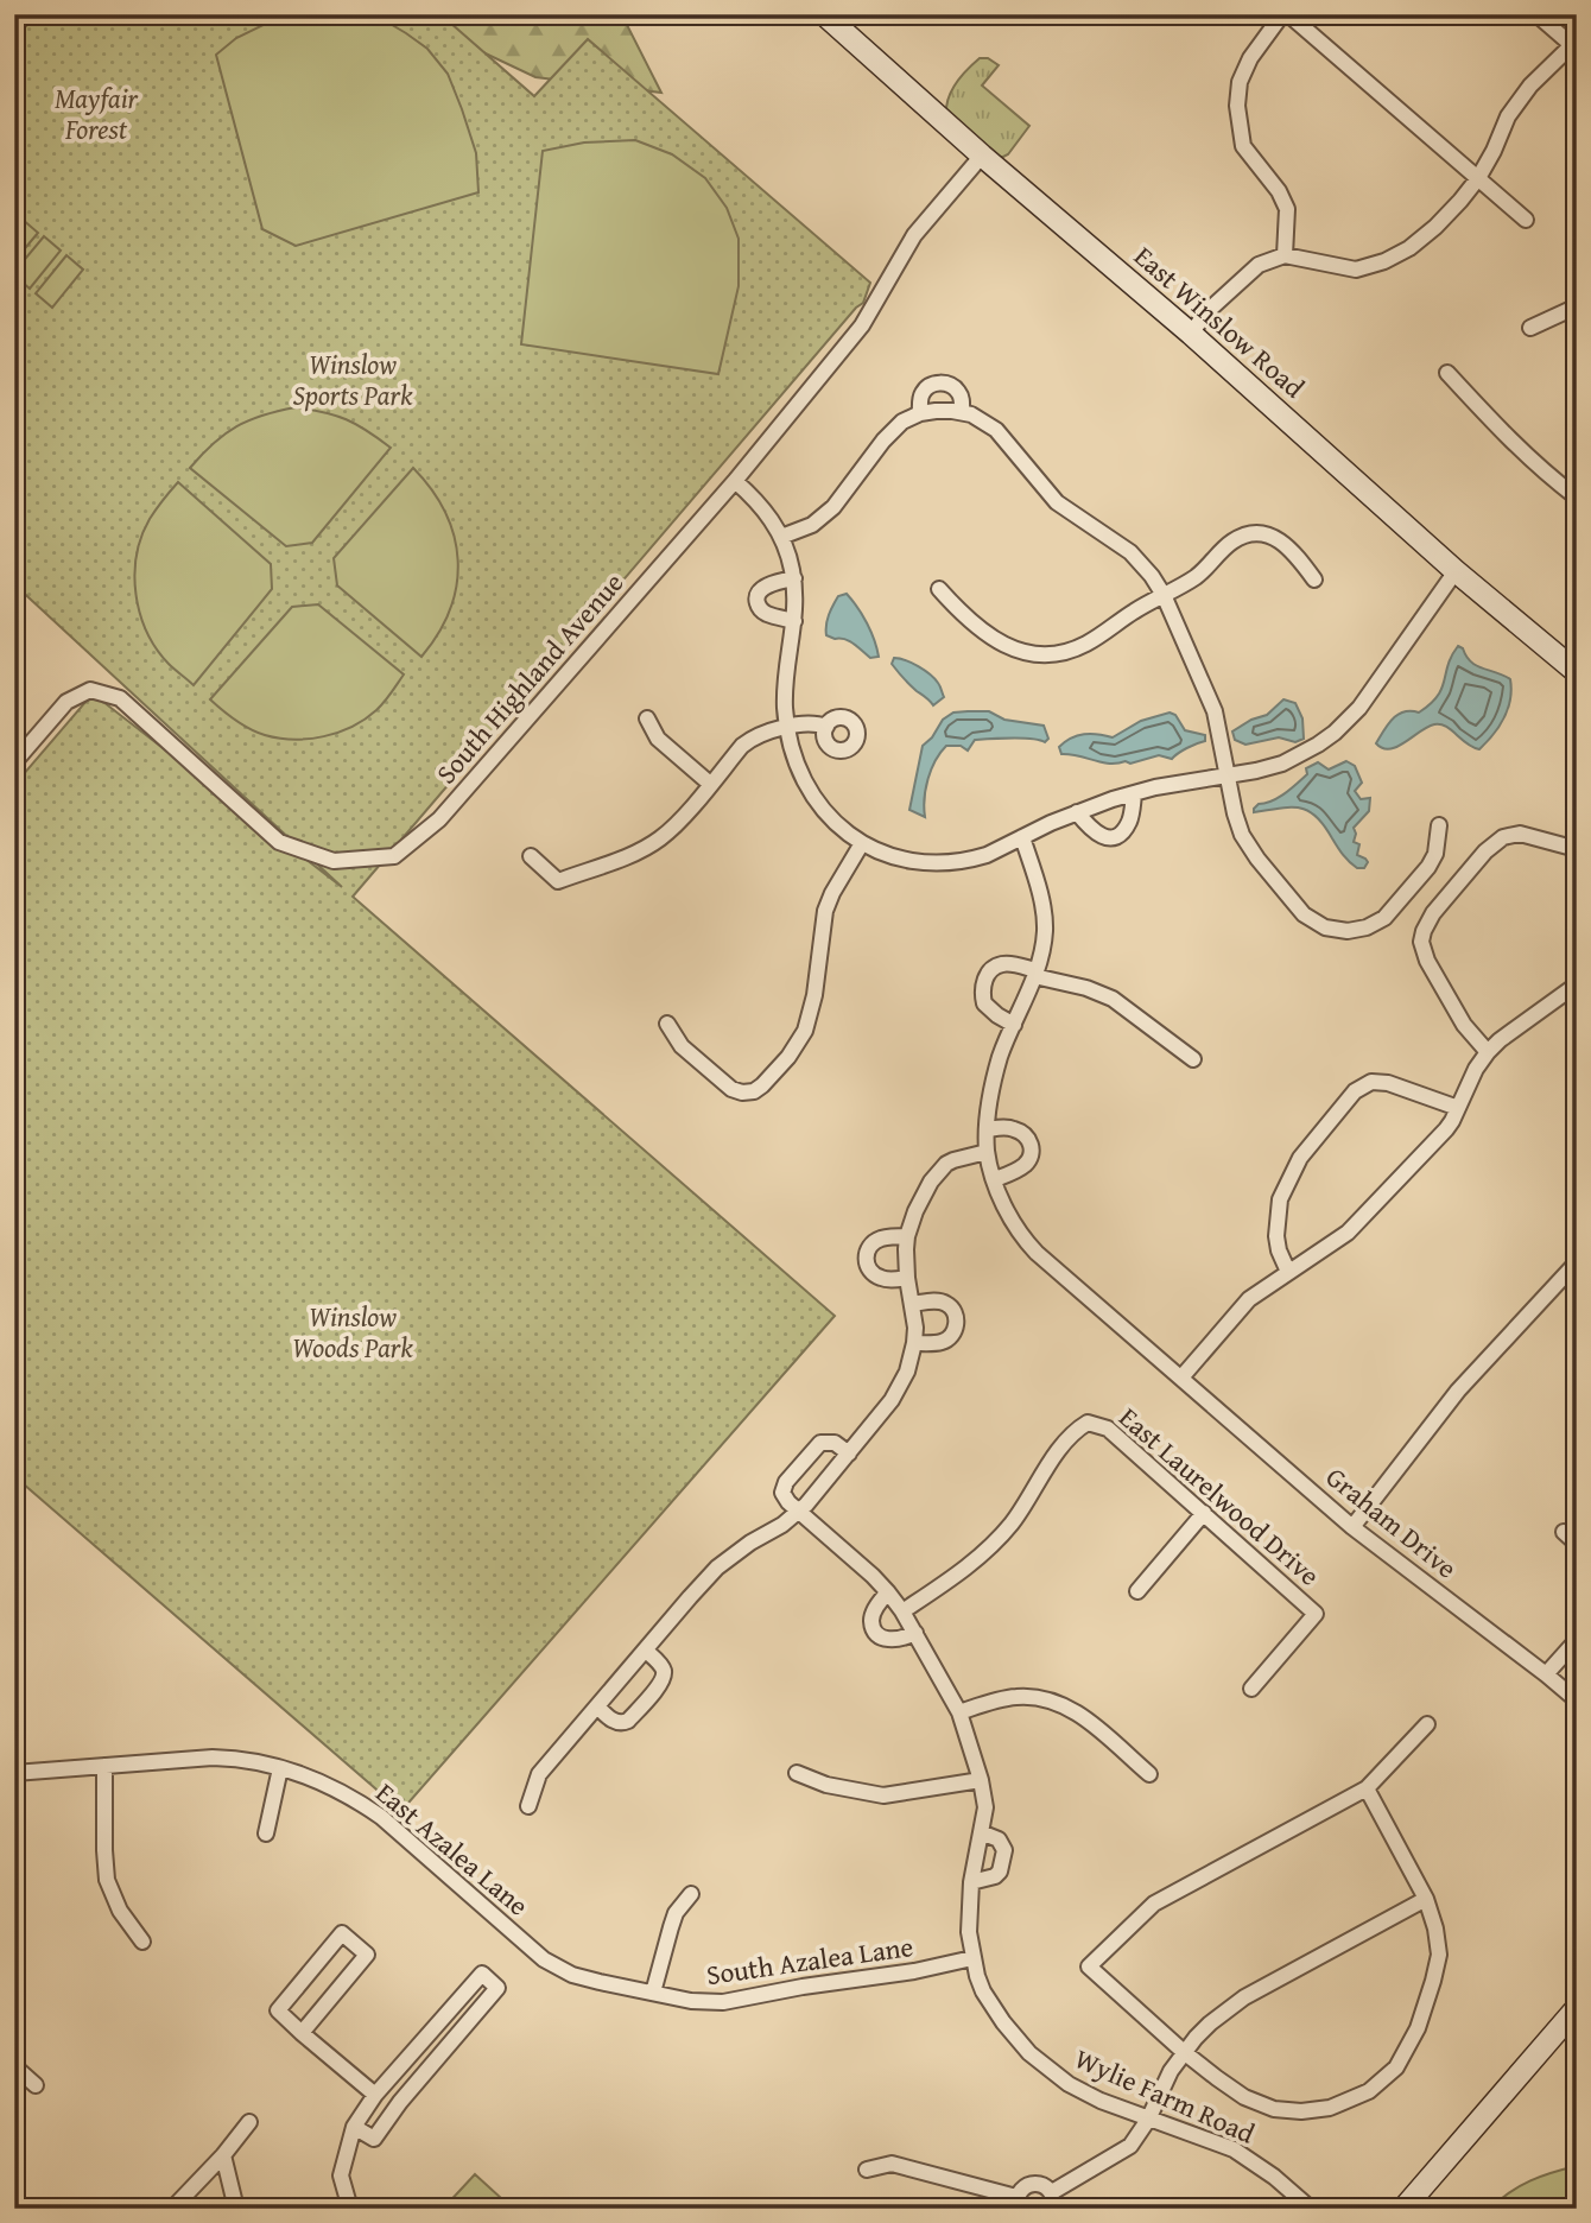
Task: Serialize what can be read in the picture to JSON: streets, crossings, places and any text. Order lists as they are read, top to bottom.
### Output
{
  "streets": {
    "main road": ["East Winslow Road"],
    "street": [
      "South Highland Avenue",
      "East Laurelwood Drive",
      "Graham Drive",
      "East Azalea Lane",
      "South Azalea Lane",
      "Wylie Farm Road"
    ]
  },
  "crossings": [
    ["East Winslow Road", "South Highland Avenue"],
    ["East Laurelwood Drive", "Wylie Farm Road"],
    ["East Azalea Lane", "South Azalea Lane"],
    ["South Azalea Lane", "Wylie Farm Road"]
  ],
  "parks": ["Mayfair Forest", "Winslow Sports Park", "Winslow Woods Park"]
}
